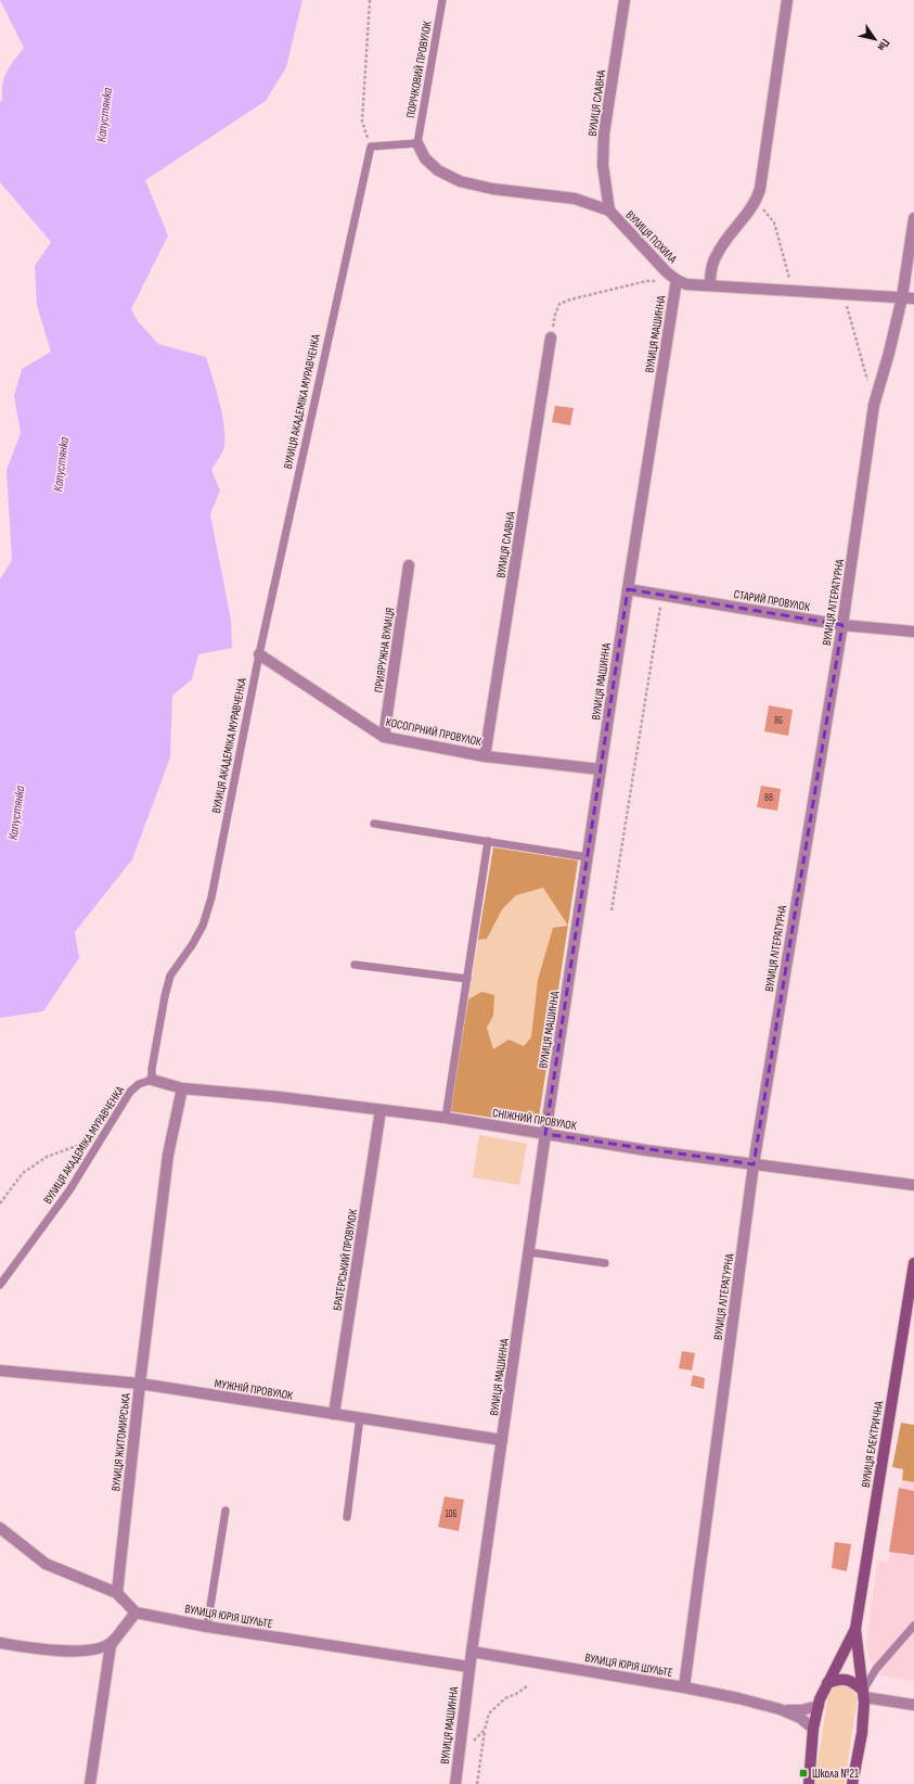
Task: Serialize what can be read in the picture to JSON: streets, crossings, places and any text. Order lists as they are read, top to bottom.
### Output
{
  "streets": {
    "street": [
      "ВУЛИЦЯ СЛАВНА",
      "ВУЛИЦЯ ПОХИЛА",
      "ВУЛИЦЯ МАШИННА",
      "СТАРИЙ ПРОВУЛОК",
      "ВУЛИЦЯ ЛІТЕРАТУРНА",
      "ПРИЯРУЖНА ВУЛИЦЯ",
      "КОСОГІРНИЙ ПРОВУЛОК",
      "СНІЖНИЙ ПРОВУЛОК",
      "БРАТЕРСЬКИЙ ПРОВУЛОК",
      "МУЖНІЙ ПРОВУЛОК",
      "ВУЛИЦЯ ЖИТОМИРСЬКА",
      "ВУЛИЦЯ ЕЛЕКТРИЧНА",
      "ВУЛИЦЯ ЮРІЯ ШУЛЬТЕ"
    ],
    "lane": ["ПОРІЧКОВИЙ ПРОВУЛОК", "ВУЛИЦЯ АКАДЕМІКА МУРАВЧЕНКА"]
  },
  "crossings": [
    ["ПОРІЧКОВИЙ ПРОВУЛОК", "ВУЛИЦЯ ПОХИЛА"],
    ["ВУЛИЦЯ СЛАВНА", "ВУЛИЦЯ ПОХИЛА"],
    ["ВУЛИЦЯ СЛАВНА", "КОСОГІРНИЙ ПРОВУЛОК"],
    ["ВУЛИЦЯ ПОХИЛА", "ВУЛИЦЯ МАШИННА"],
    ["ВУЛИЦЯ ПОХИЛА", "ВУЛИЦЯ ЛІТЕРАТУРНА"],
    ["ВУЛИЦЯ МАШИННА", "СТАРИЙ ПРОВУЛОК"],
    ["ВУЛИЦЯ МАШИННА", "КОСОГІРНИЙ ПРОВУЛОК"],
    ["ВУЛИЦЯ МАШИННА", "СНІЖНИЙ ПРОВУЛОК"],
    ["ВУЛИЦЯ МАШИННА", "МУЖНІЙ ПРОВУЛОК"],
    ["ВУЛИЦЯ МАШИННА", "ВУЛИЦЯ ЮРІЯ ШУЛЬТЕ"],
    ["ВУЛИЦЯ АКАДЕМІКА МУРАВЧЕНКА", "КОСОГІРНИЙ ПРОВУЛОК"],
    ["ВУЛИЦЯ АКАДЕМІКА МУРАВЧЕНКА", "СНІЖНИЙ ПРОВУЛОК"],
    ["СТАРИЙ ПРОВУЛОК", "ВУЛИЦЯ ЛІТЕРАТУРНА"],
    ["ВУЛИЦЯ ЛІТЕРАТУРНА", "СНІЖНИЙ ПРОВУЛОК"],
    ["ВУЛИЦЯ ЛІТЕРАТУРНА", "ВУЛИЦЯ ЮРІЯ ШУЛЬТЕ"],
    ["ПРИЯРУЖНА ВУЛИЦЯ", "КОСОГІРНИЙ ПРОВУЛОК"],
    ["СНІЖНИЙ ПРОВУЛОК", "БРАТЕРСЬКИЙ ПРОВУЛОК"],
    ["СНІЖНИЙ ПРОВУЛОК", "ВУЛИЦЯ ЖИТОМИРСЬКА"],
    ["БРАТЕРСЬКИЙ ПРОВУЛОК", "МУЖНІЙ ПРОВУЛОК"],
    ["МУЖНІЙ ПРОВУЛОК", "ВУЛИЦЯ ЖИТОМИРСЬКА"]
  ],
  "water": ["Капустянка"],
  "places": {
    "transit": ["Школа №21"]
  },
  "house_numbers": ["86", "88", "106"],
  "north": "bottom right"
}
